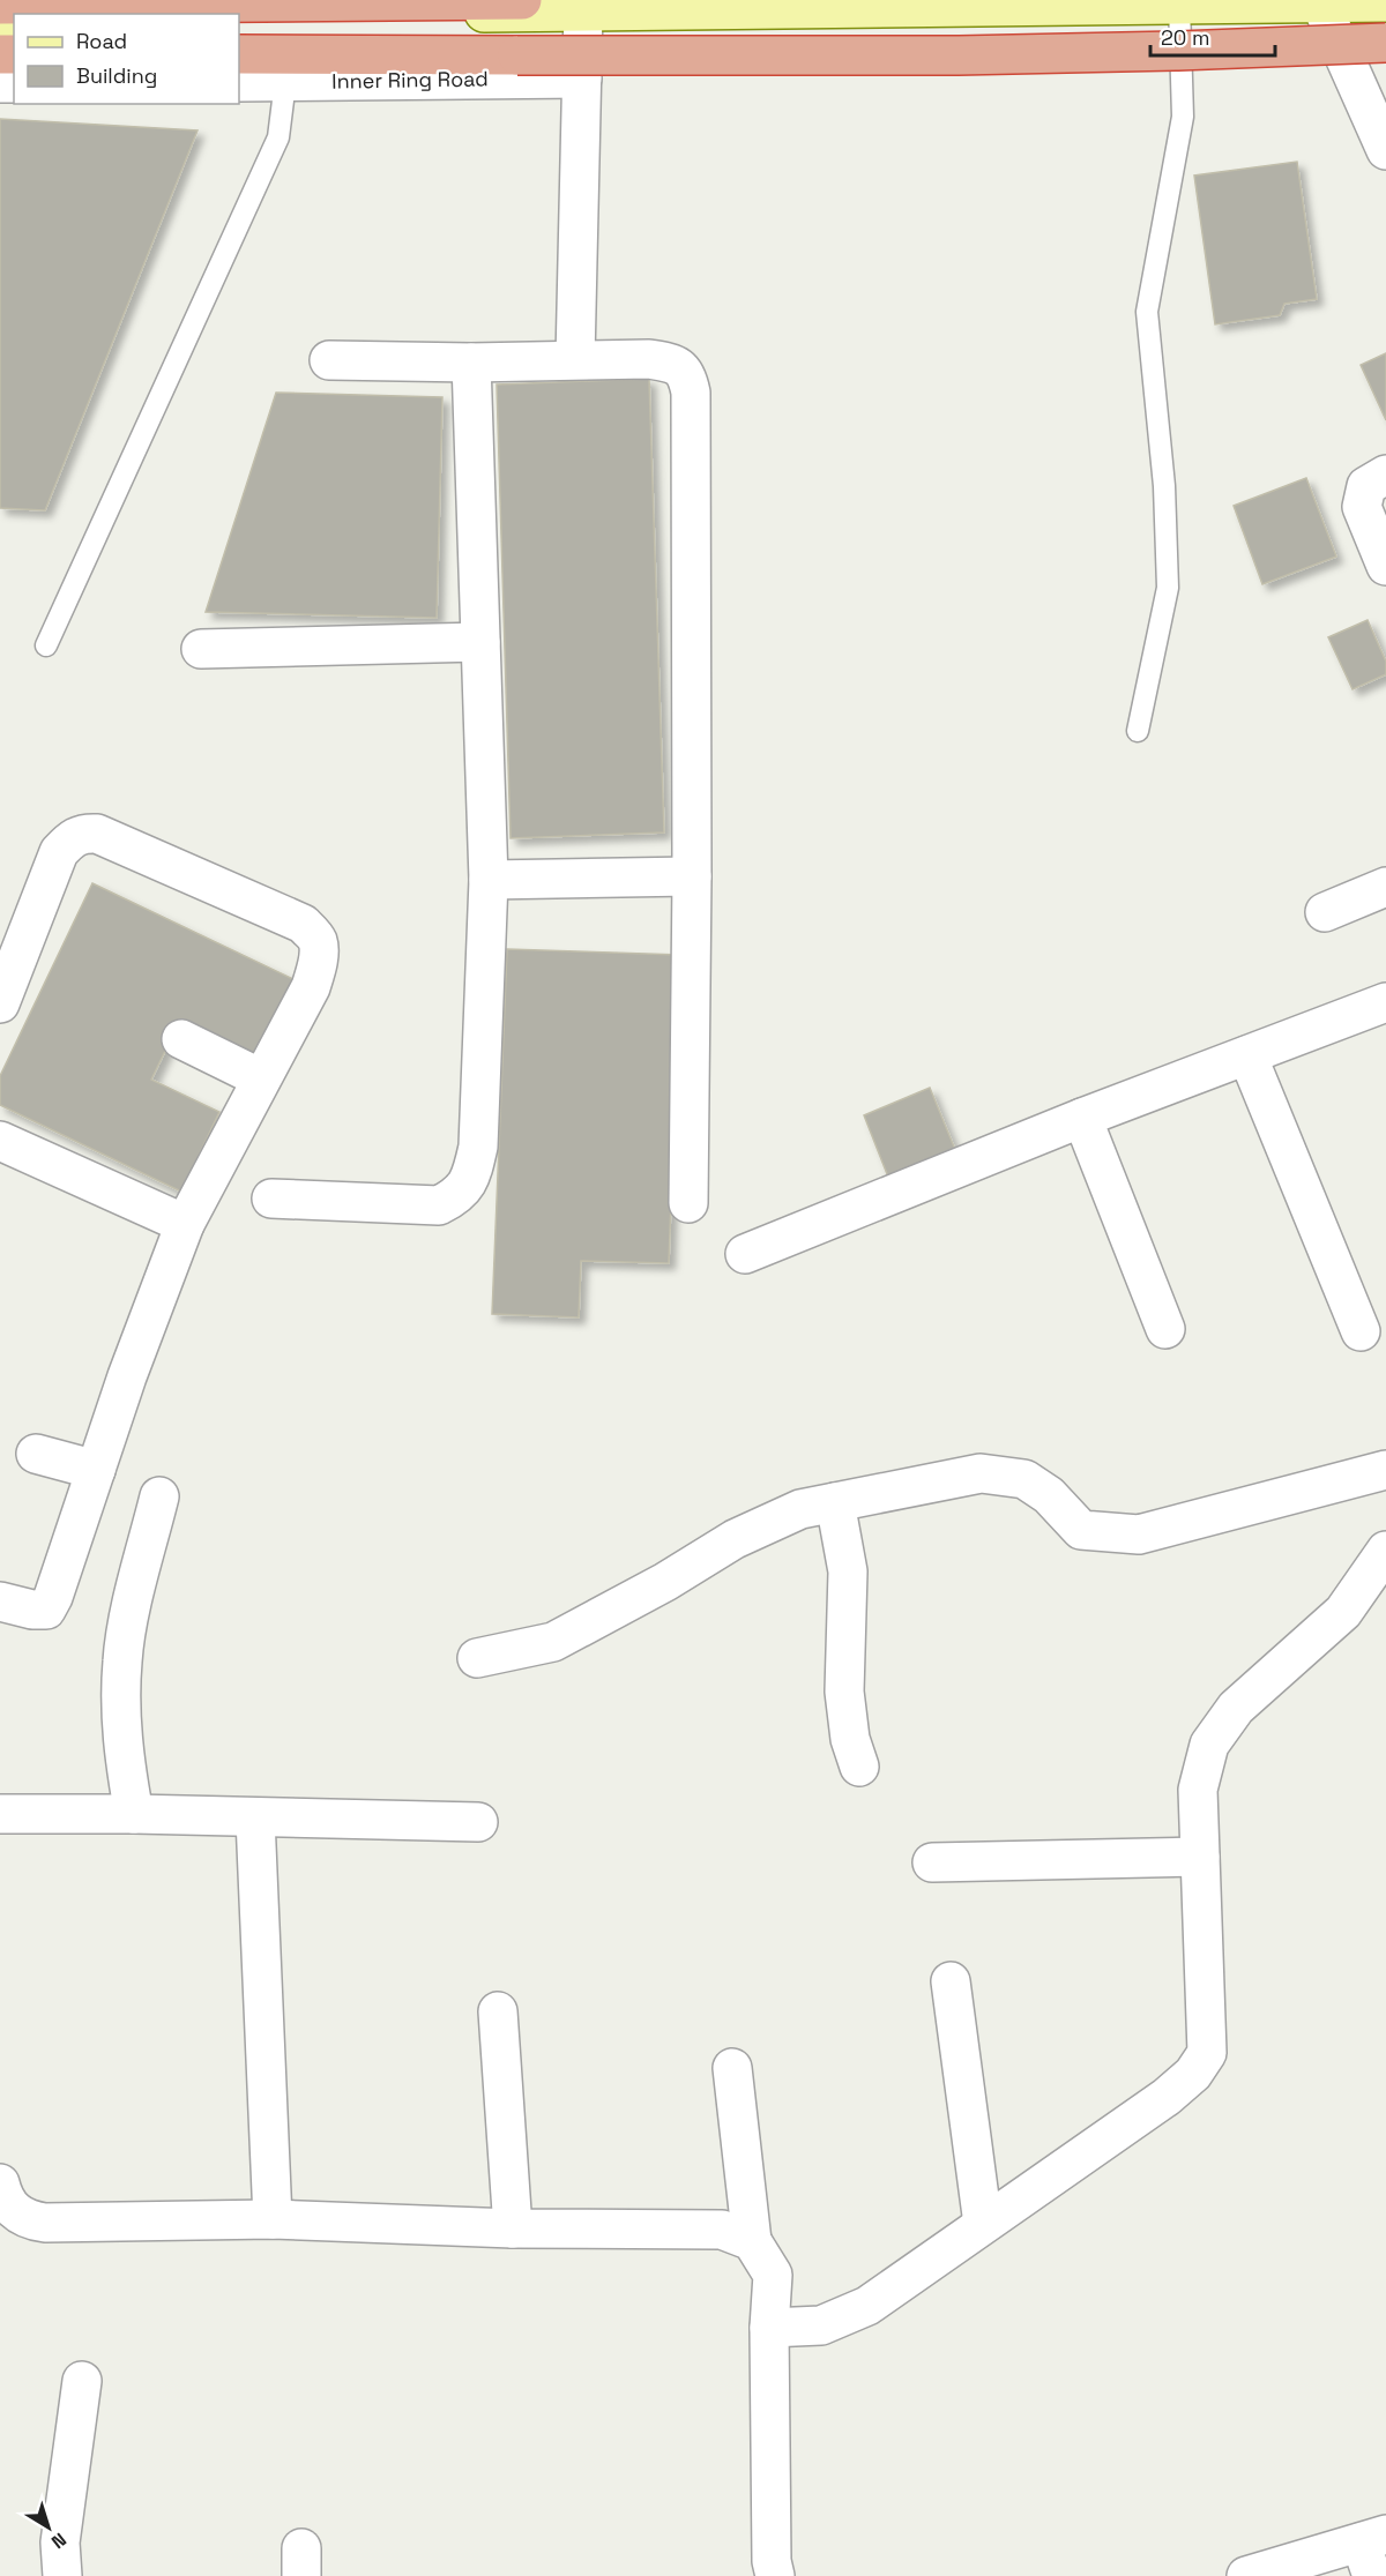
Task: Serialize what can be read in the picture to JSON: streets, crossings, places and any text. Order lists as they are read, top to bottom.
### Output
{
  "streets": {
    "street": ["Inner Ring Road"]
  },
  "legend": ["Road", "Building"],
  "scale_bar": "20 m",
  "north": "bottom right"
}
